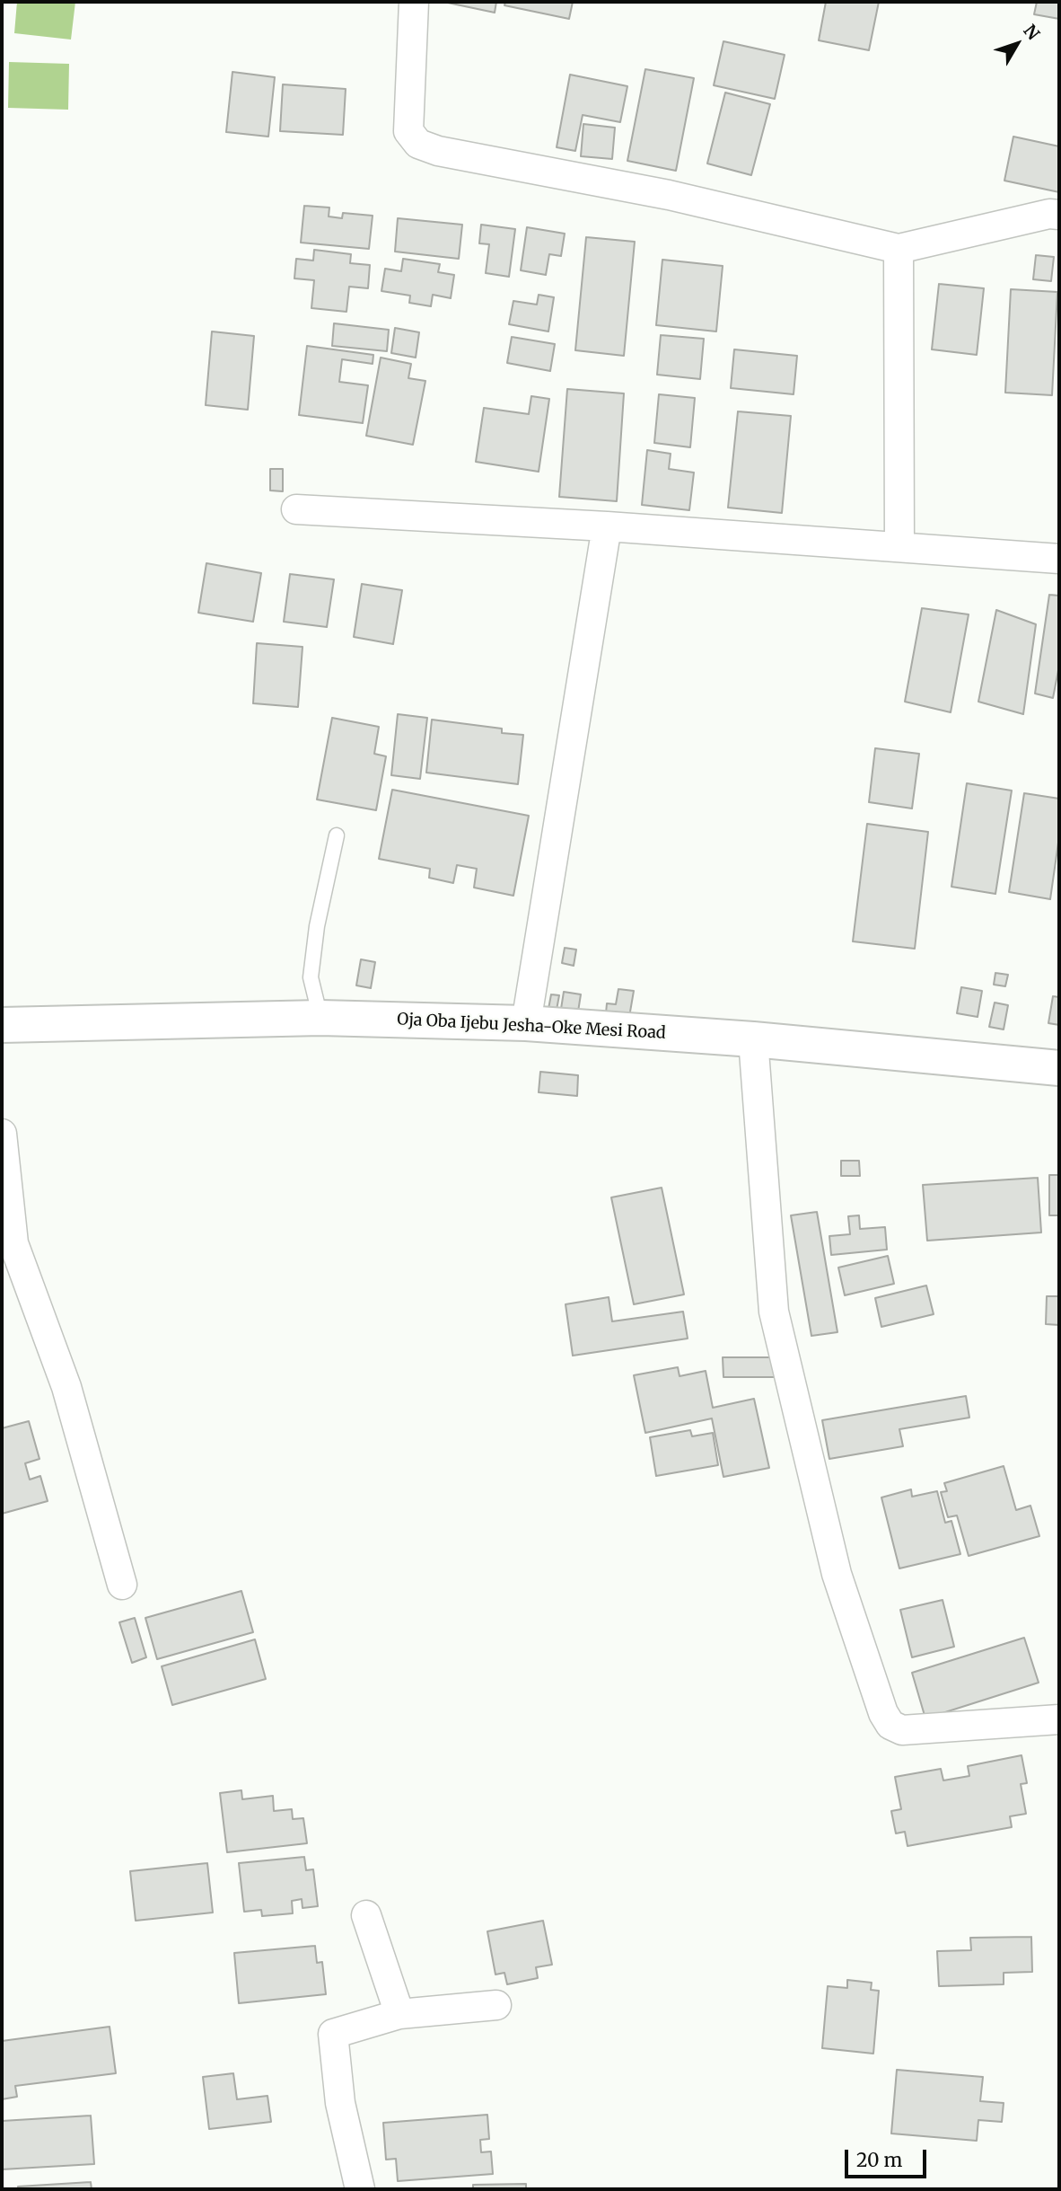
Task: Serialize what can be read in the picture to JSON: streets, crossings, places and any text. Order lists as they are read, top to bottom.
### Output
{
  "streets": {
    "main road": ["Oja Oba Ijebu Jesha-Oke Mesi Road"]
  },
  "scale_bar": "20 m",
  "north": "top right"
}
